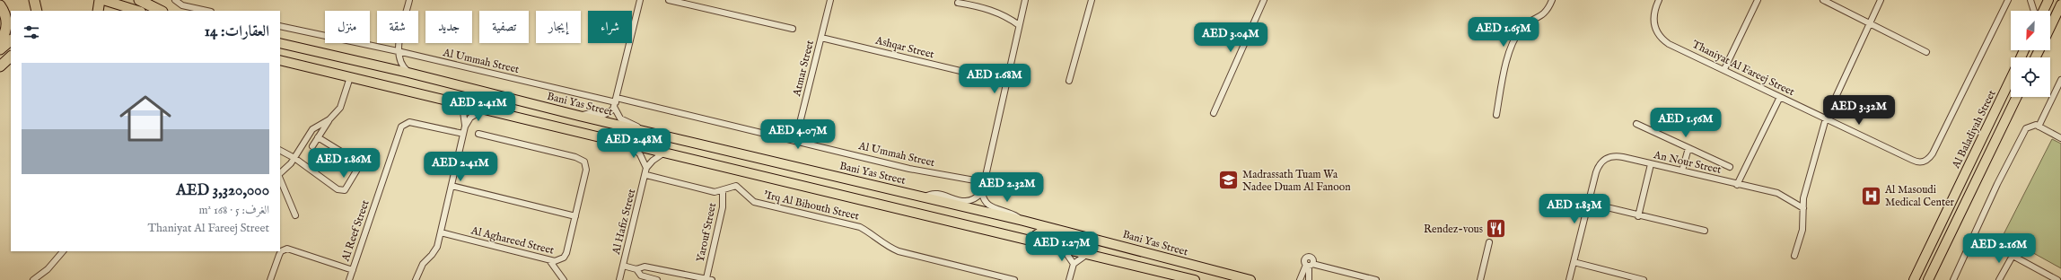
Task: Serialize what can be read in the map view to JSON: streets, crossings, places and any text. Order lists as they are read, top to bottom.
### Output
{
  "streets": {
    "main road": ["Bani Yas Street", "Al Baladiyah Street"],
    "street": [
      "Ashqar Street",
      "Al Ummah Street",
      "Atmar Street",
      "Thaniyat Al Fareej Street",
      "An Nour Street",
      "'Irq Al Bihouth Street",
      "Al Hafiz Street",
      "Al Reef Street",
      "Yarouf Street",
      "Al Aghareed Street"
    ]
  },
  "crossings": [
    ["Ashqar Street", "Atmar Street"],
    ["Al Ummah Street", "Atmar Street"],
    ["'Irq Al Bihouth Street", "Al Hafiz Street"],
    ["'Irq Al Bihouth Street", "Yarouf Street"],
    ["Al Hafiz Street", "Yarouf Street"]
  ],
  "places": {
    "school or university": ["Madrassath Tuam Wa Nadee Duam Al Fanoon"],
    "hospital": ["Al Masoudi Medical Center"],
    "restaurant": ["Rendez-vous"]
  },
  "north": "bottom left",
  "page": {
    "chip": [
      "شراء",
      "إيجار",
      "تصفية",
      "جديد",
      "شقة",
      "منزل"
    ],
    "heading": "العقارات: 14",
    "price": [
      "AED 1.65M",
      "AED 3.04M",
      "AED 1.68M",
      "AED 2.41M",
      "AED 3.32M",
      "AED 1.56M",
      "AED 4.07M",
      "AED 2.48M",
      "AED 1.86M",
      "AED 2.41M",
      "AED 2.32M",
      "AED 1.83M",
      "AED 1.27M",
      "AED 2.16M"
    ],
    "list": [
      {
        "name": "AED 3,320,000",
        "note": "الغرف: 5 · 168 m² · Thaniyat Al Fareej Street"
      }
    ]
  }
}
